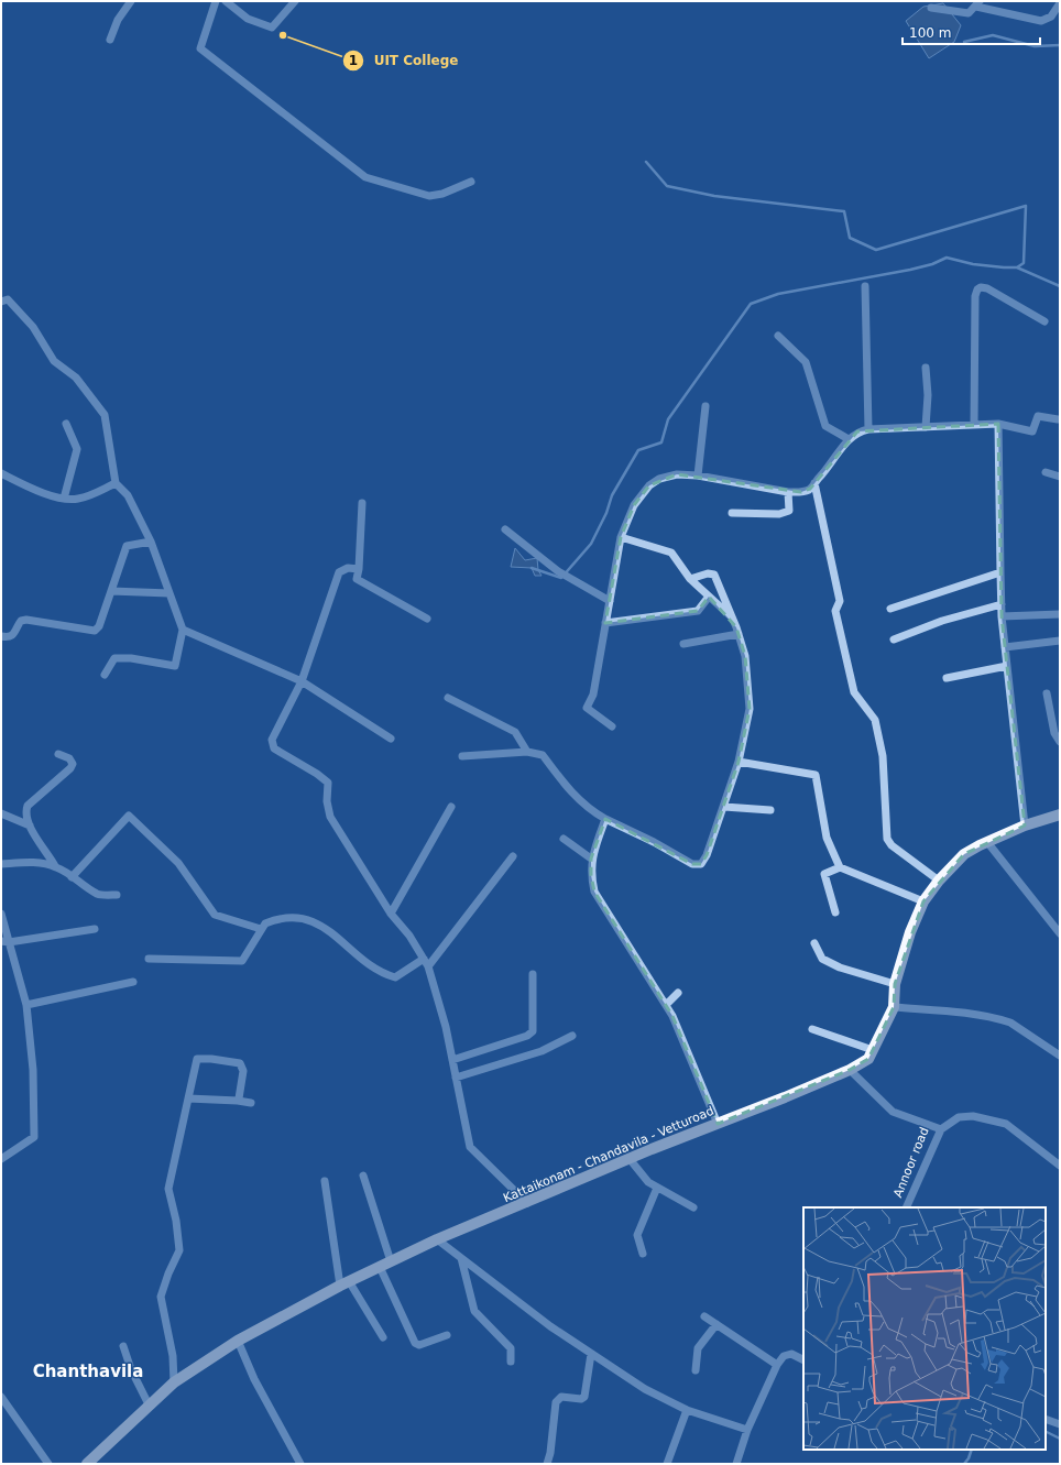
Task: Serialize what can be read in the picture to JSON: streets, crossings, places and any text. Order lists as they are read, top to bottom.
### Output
{
  "streets": {
    "main road": ["Kattaikonam - Chandavila - Vetturoad"],
    "street": ["Annoor road"]
  },
  "crossings": [
    ["Kattaikonam - Chandavila - Vetturoad", "Annoor road"]
  ],
  "districts": ["Chanthavila"],
  "places": ["UIT College"],
  "scale_bar": "100 m"
}
